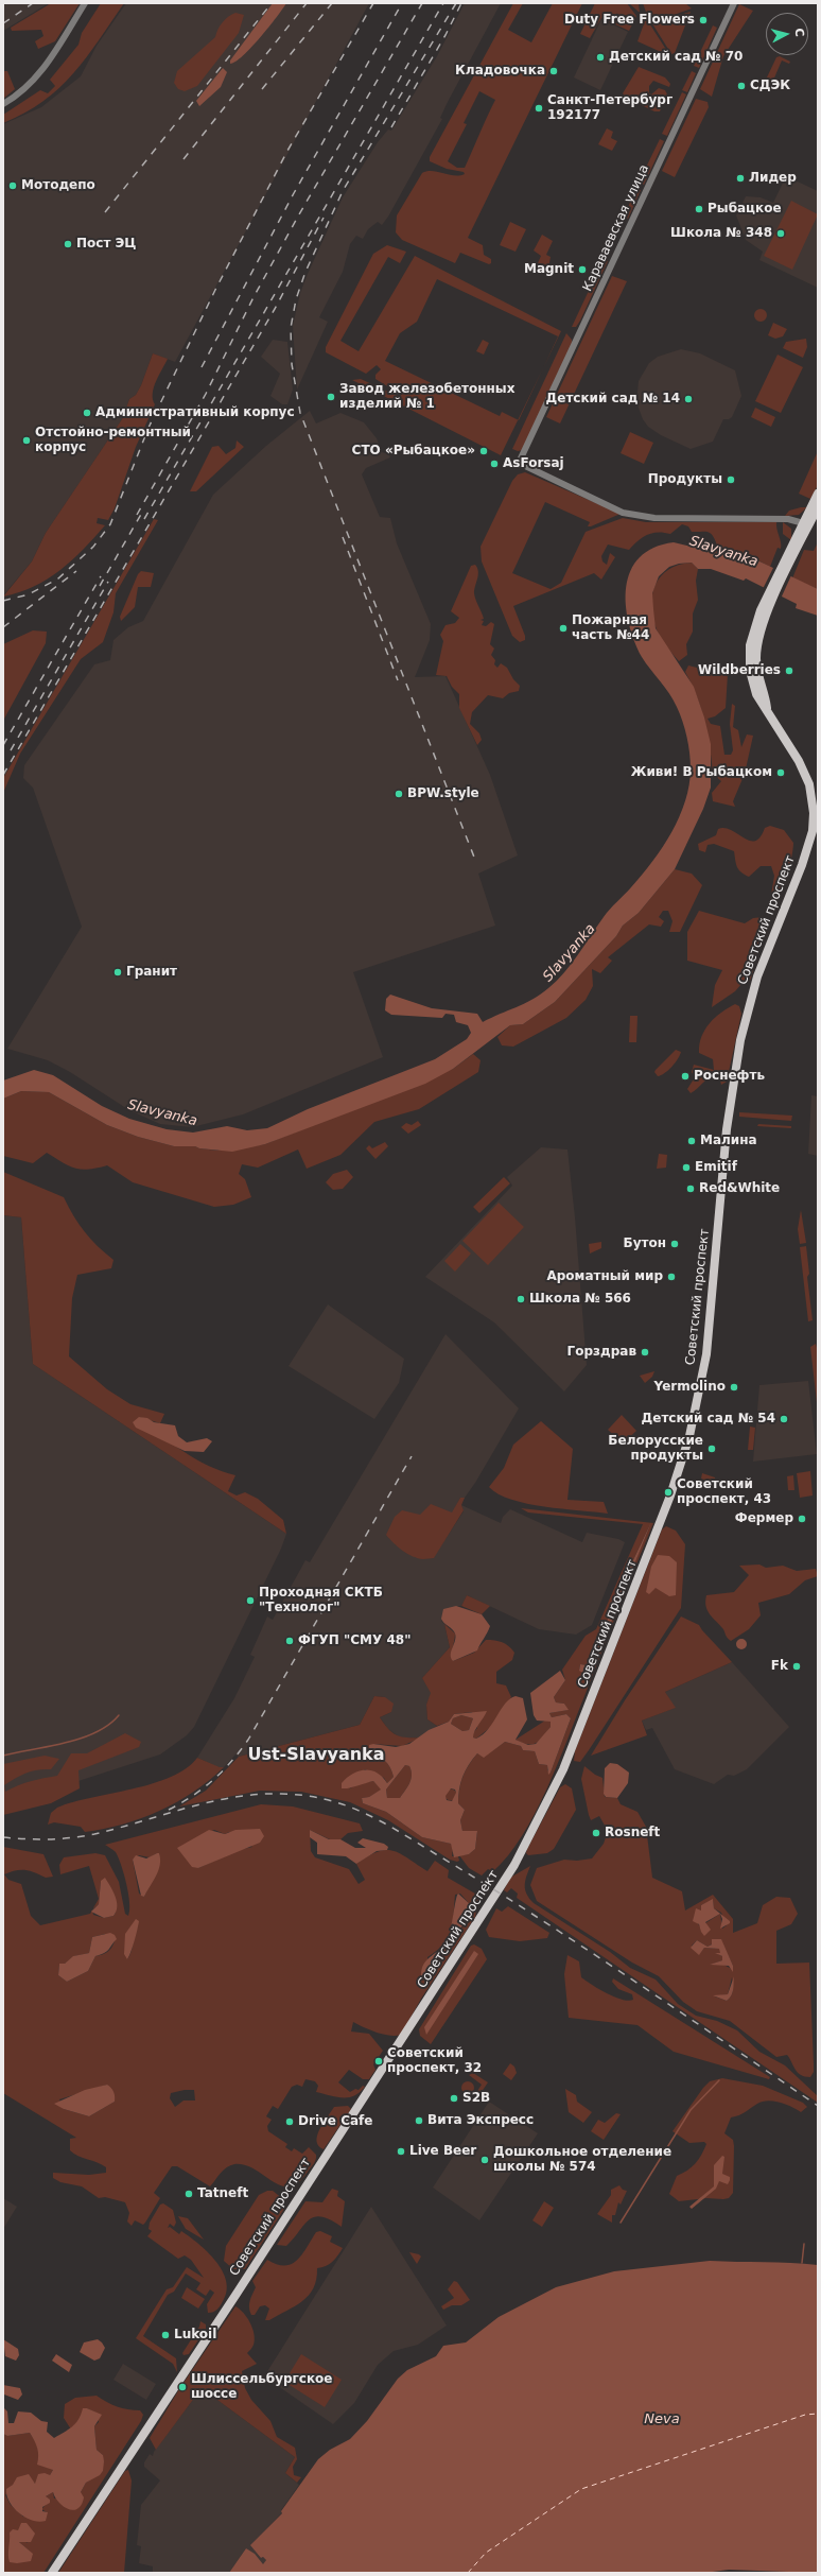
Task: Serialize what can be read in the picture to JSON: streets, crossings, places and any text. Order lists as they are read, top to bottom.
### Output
{
  "streets": {
    "main road": ["Советский проспект"],
    "street": ["Караваевская улица"]
  },
  "crossings": [
    ["Караваевская улица", "Советский проспект"]
  ],
  "districts": ["Ust-Slavyanka"],
  "water": ["Slavyanka", "Neva"],
  "places": [
    "Duty Free Flowers",
    "Детский сад № 70",
    "Кладовочка",
    "СДЭК",
    "Санкт-Петербург 192177",
    "Лидер",
    "Мотодепо",
    "Рыбацкое",
    "Школа № 348",
    "Пост ЭЦ",
    "Magnit",
    "Завод железобетонных изделий № 1",
    "Детский сад № 14",
    "Административный корпус",
    "Отстойно-ремонтный корпус",
    "СТО «Рыбацкое»",
    "AsForsaj",
    "Продукты",
    "Пожарная часть №44",
    "Wildberries",
    "Живи! В Рыбацком",
    "BPW.style",
    "Гранит",
    "Роснефть",
    "Малина",
    "Emitif",
    "Red&White",
    "Бутон",
    "Ароматный мир",
    "Школа № 566",
    "Горздрав",
    "Yermolino",
    "Детский сад № 54",
    "Белорусские продукты",
    "Советский проспект, 43",
    "Фермер",
    "Проходная СКТБ \"Технолог\"",
    "ФГУП \"СМУ 48\"",
    "Fk",
    "Rosneft",
    "Советский проспект, 32",
    "S2B",
    "Вита Экспресс",
    "Drive Cafe",
    "Live Beer",
    "Дошкольное отделение школы № 574",
    "Tatneft",
    "Lukoil",
    "Шлиссельбургское шоссе"
  ],
  "north": "right"
}
